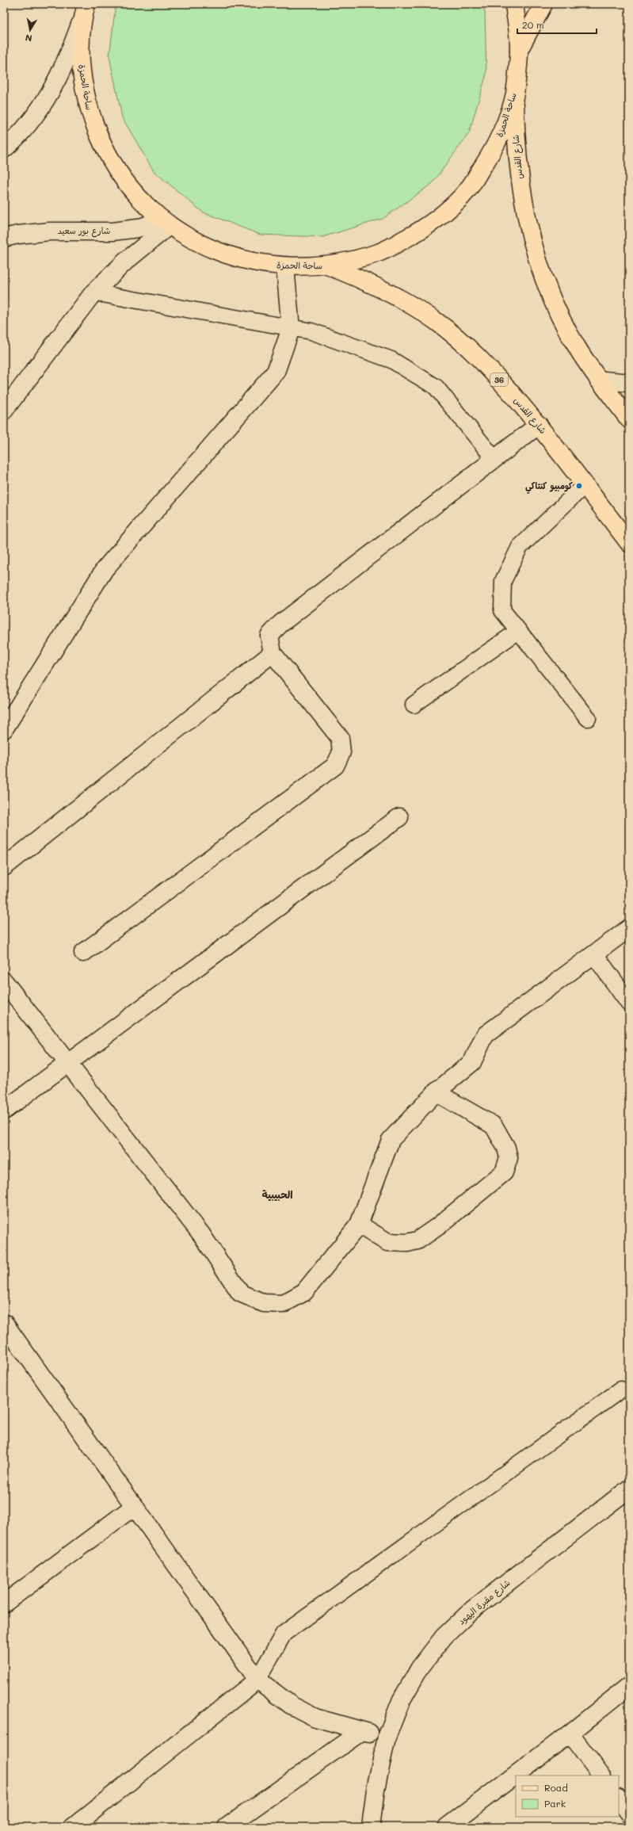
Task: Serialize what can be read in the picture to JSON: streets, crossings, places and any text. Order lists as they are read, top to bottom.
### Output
{
  "streets": {
    "main road": ["ساحة الحمزة", "شارع القدس", "36"],
    "street": ["شارع بور سعيد", "شارع مقبرة اليهود"]
  },
  "crossings": [
    ["ساحة الحمزة", "شارع القدس"],
    ["ساحة الحمزة", "شارع بور سعيد"]
  ],
  "districts": ["الحبيبية"],
  "places": ["كومبيو كنتاكي"],
  "legend": ["Road", "Park"],
  "scale_bar": "20 m",
  "north": "bottom"
}
